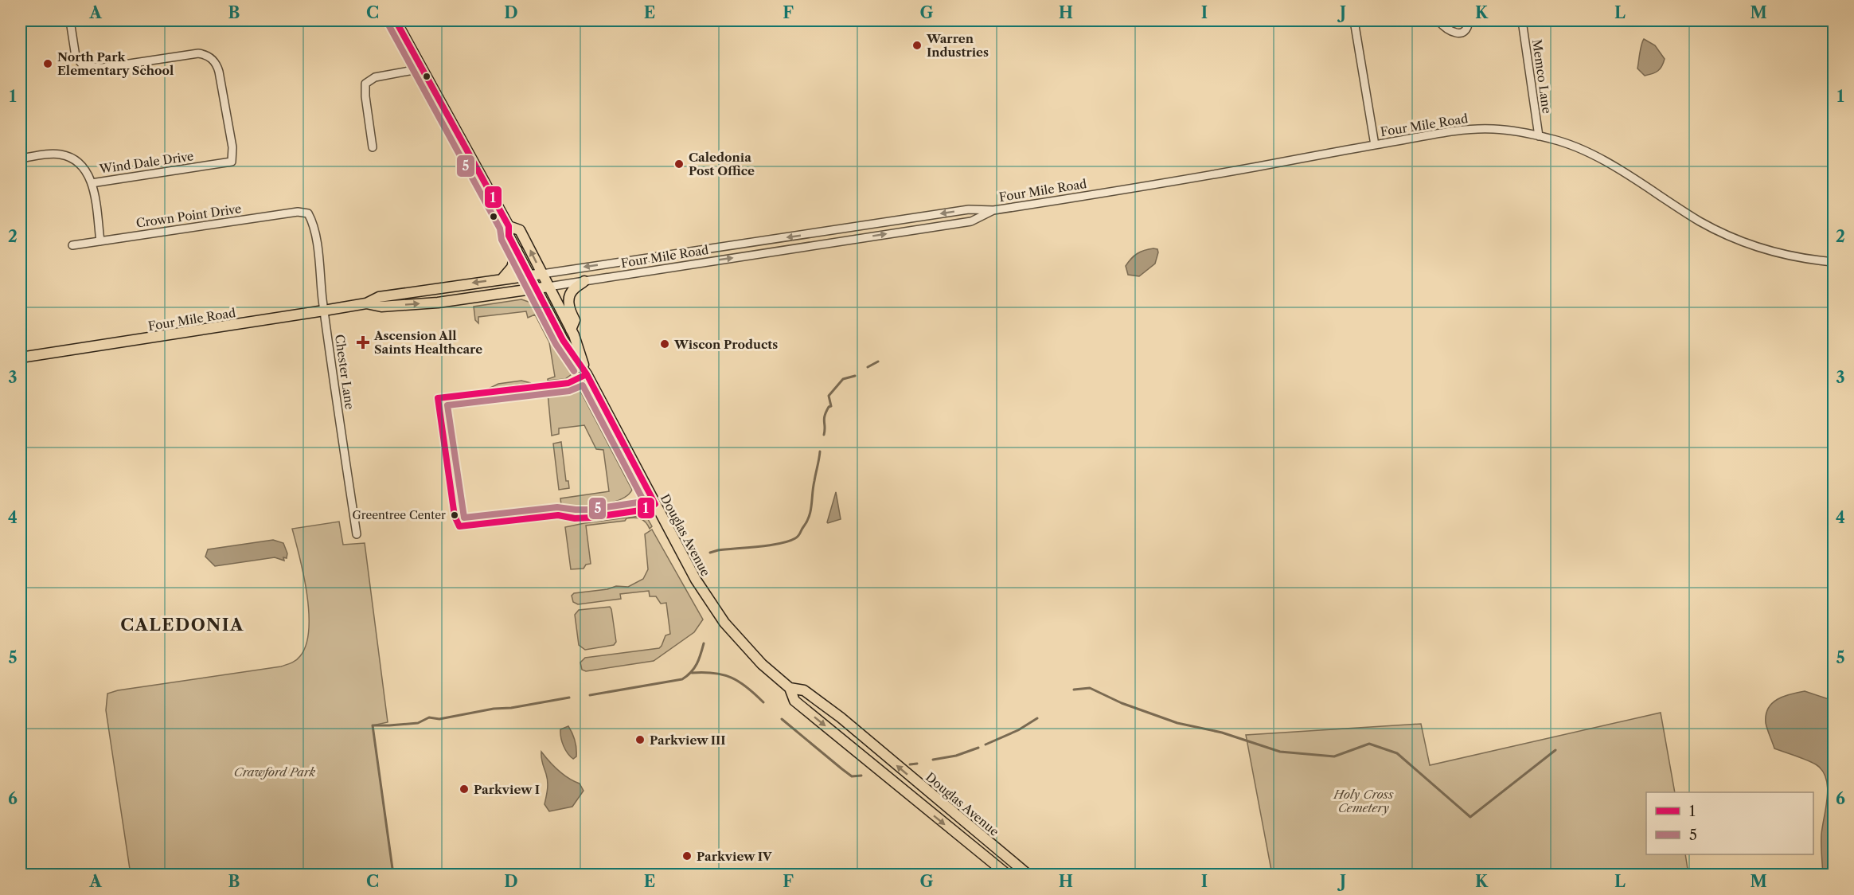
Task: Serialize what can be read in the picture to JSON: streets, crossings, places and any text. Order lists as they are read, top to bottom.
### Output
{
  "streets": {
    "main road": ["Four Mile Road", "Douglas Avenue"],
    "street": [
      "Memco Lane",
      "Wind Dale Drive",
      "Crown Point Drive",
      "Chester Lane"
    ]
  },
  "crossings": [
    ["Memco Lane", "Four Mile Road"],
    ["Four Mile Road", "Chester Lane"],
    ["Four Mile Road", "Douglas Avenue"],
    ["Crown Point Drive", "Chester Lane"]
  ],
  "districts": ["CALEDONIA"],
  "parks": ["Crawford Park", "Holy Cross Cemetery"],
  "places": {
    "other": [
      "Warren Industries",
      "North Park Elementary School",
      "Caledonia Post Office",
      "Wiscon Products",
      "Greentree Center",
      "Parkview III",
      "Parkview I",
      "Parkview IV"
    ],
    "health": ["Ascension All Saints Healthcare"]
  },
  "lines": ["transit line 1", "transit line 5"],
  "legend": ["1", "5"],
  "grid": {
    "columns": [
      "A",
      "B",
      "C",
      "D",
      "E",
      "F",
      "G",
      "H",
      "I",
      "J",
      "K",
      "L",
      "M"
    ],
    "rows": [
      "1",
      "2",
      "3",
      "4",
      "5",
      "6"
    ]
  }
}
